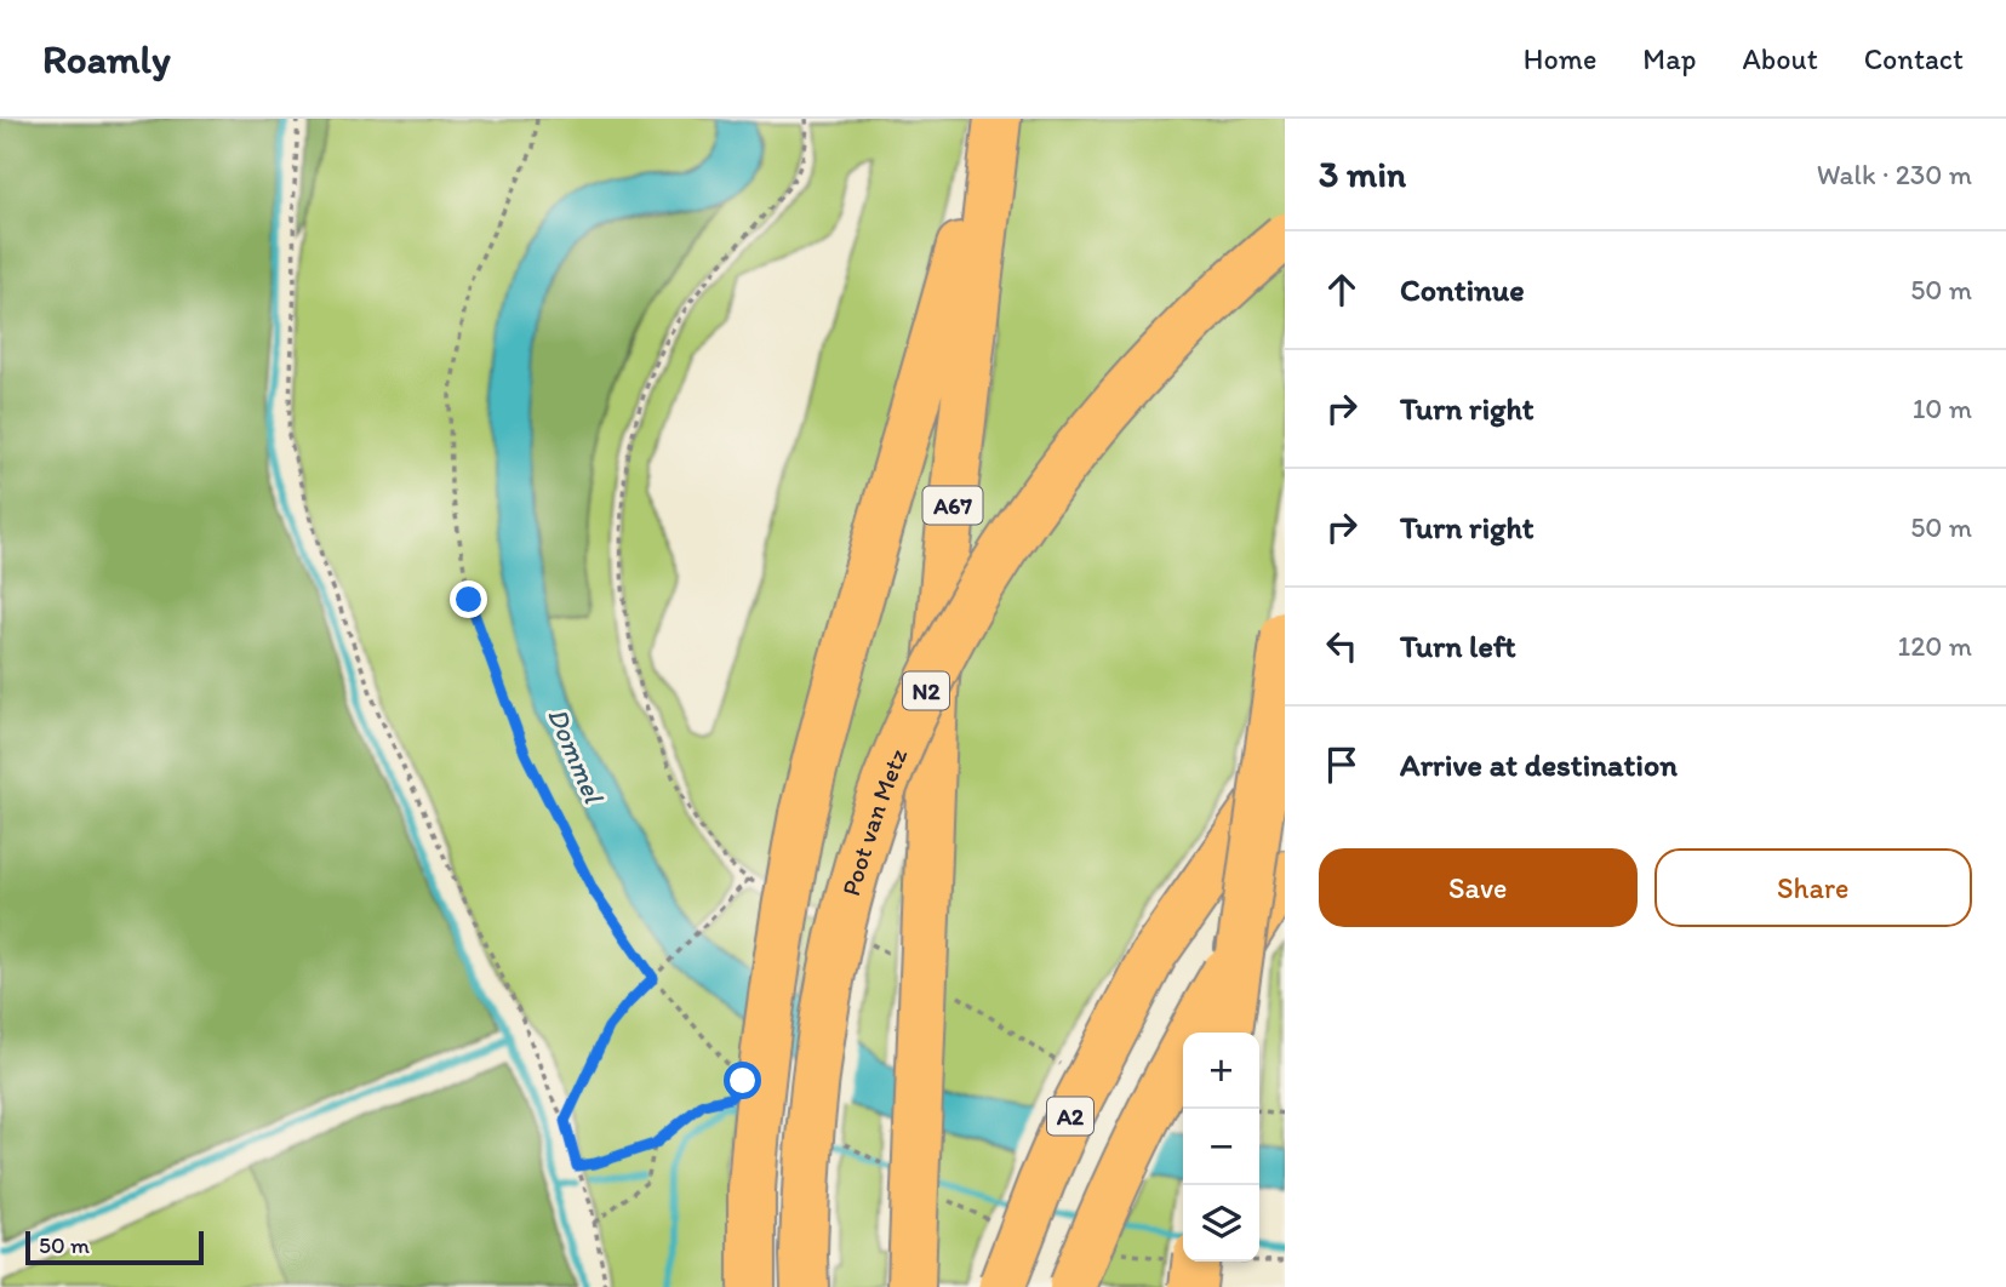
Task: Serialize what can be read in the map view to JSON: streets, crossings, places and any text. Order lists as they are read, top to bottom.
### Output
{
  "streets": {
    "highway": [
      "A67",
      "N2",
      "Poot van Metz",
      "A2"
    ]
  },
  "water": ["Dommel"],
  "scale_bar": "50 m",
  "page": {
    "header": "Roamly",
    "nav": [
      "Home",
      "Map",
      "About",
      "Contact"
    ],
    "heading": ["3 min", "Walk · 230 m"],
    "list": [
      ["Continue", "50 m"],
      ["Turn right", "10 m"],
      ["Turn right", "50 m"],
      ["Turn left", "120 m"],
      "Arrive at destination"
    ],
    "buttons": ["Save", "Share"],
    "map_buttons": ["+", "−"],
    "scale": "50 m"
  }
}
